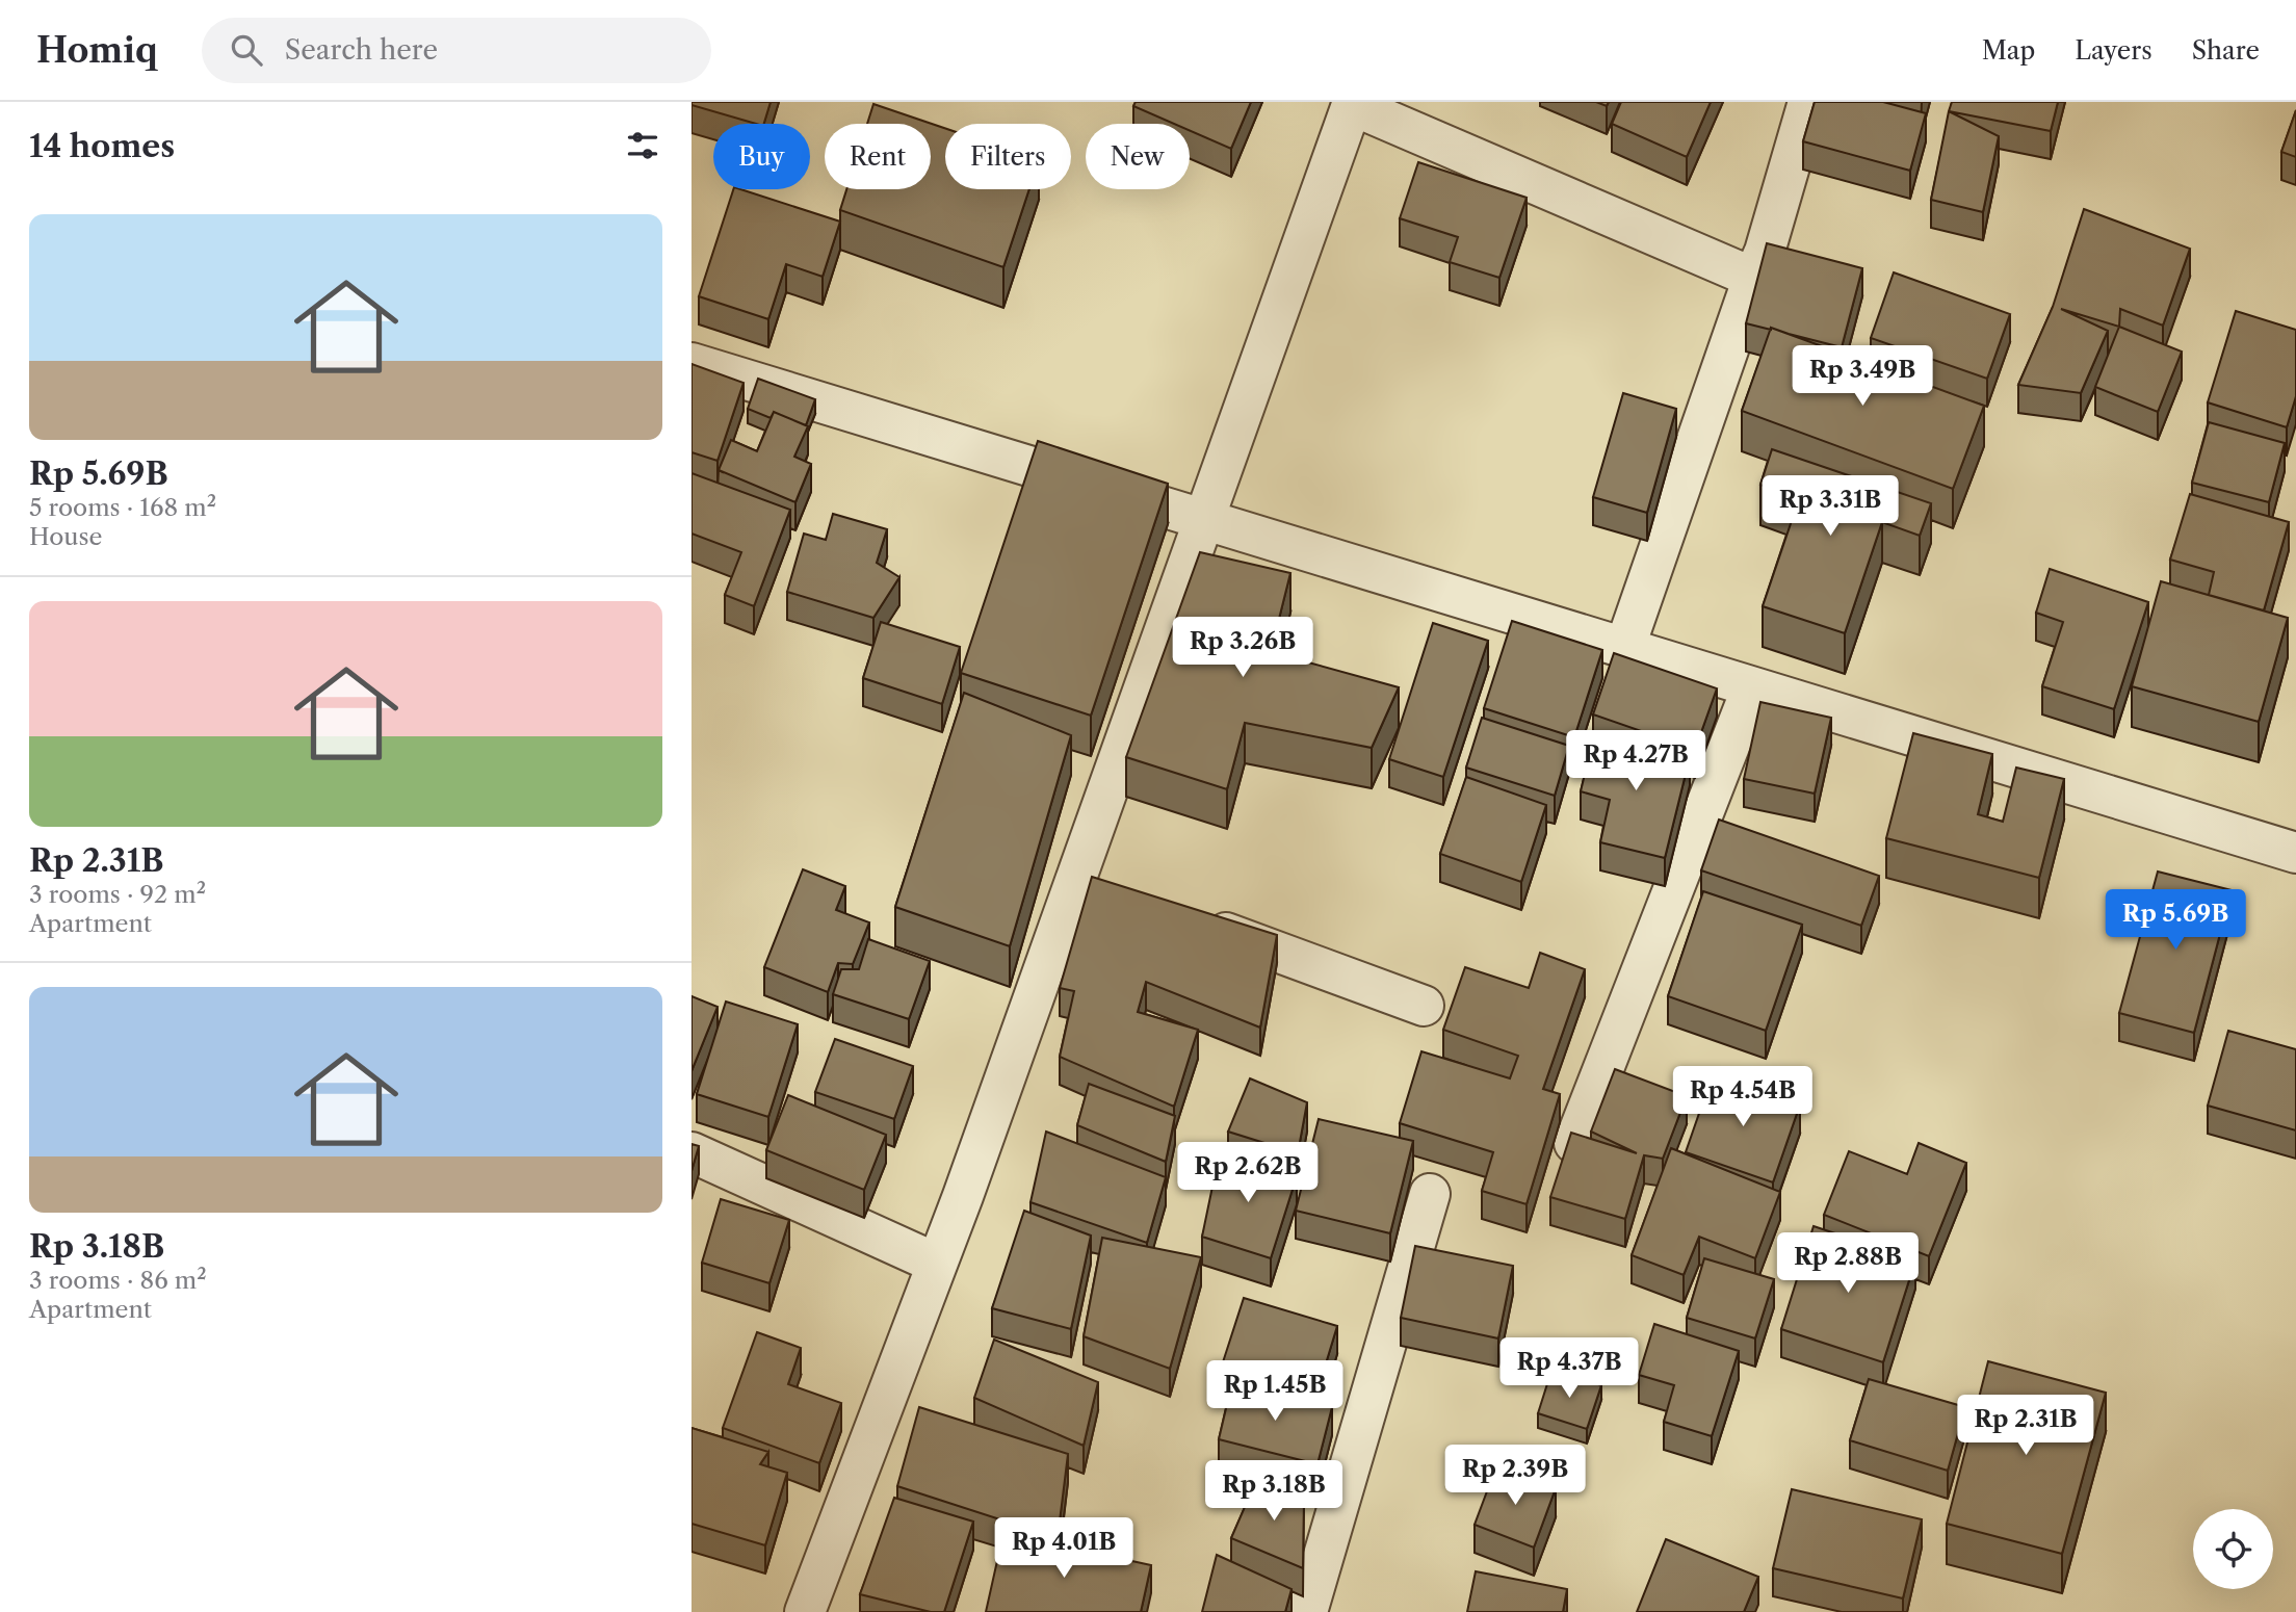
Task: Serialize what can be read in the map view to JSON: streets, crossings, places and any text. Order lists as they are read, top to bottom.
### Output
{
  "page": {
    "header": "Homiq",
    "search": "Search here",
    "nav": ["Map", "Layers", "Share"],
    "heading": "14 homes",
    "chip": [
      "Buy",
      "Rent",
      "Filters",
      "New"
    ],
    "list": [
      {
        "name": "Rp 5.69B",
        "note": "5 rooms · 168 m² · House"
      },
      {
        "name": "Rp 2.31B",
        "note": "3 rooms · 92 m² · Apartment"
      },
      {
        "name": "Rp 3.18B",
        "note": "3 rooms · 86 m² · Apartment"
      }
    ],
    "price": [
      "Rp 3.49B",
      "Rp 3.31B",
      "Rp 3.26B",
      "Rp 4.27B",
      "Rp 5.69B",
      "Rp 4.54B",
      "Rp 2.62B",
      "Rp 2.88B",
      "Rp 4.37B",
      "Rp 1.45B",
      "Rp 2.31B",
      "Rp 2.39B",
      "Rp 3.18B",
      "Rp 4.01B"
    ]
  }
}
